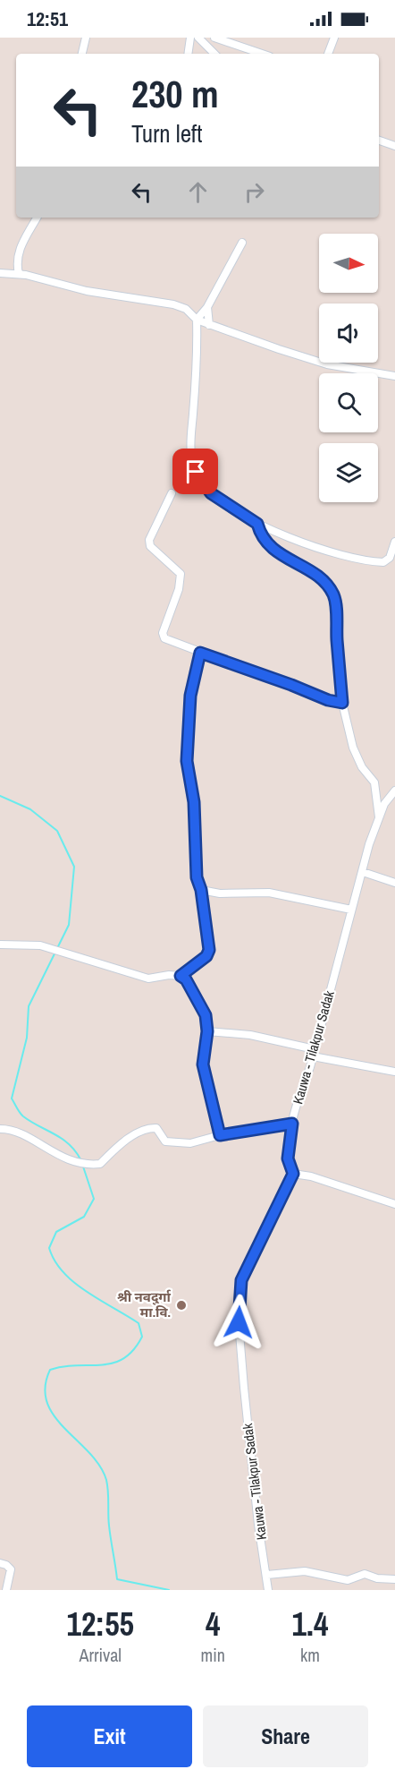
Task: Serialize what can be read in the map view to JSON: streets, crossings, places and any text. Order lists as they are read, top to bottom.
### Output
{
  "streets": {
    "street": ["Kauwa - Tilakpur Sadak"]
  },
  "places": ["श्री नवदुर्गा मा.वि."],
  "north": "right",
  "page": {
    "status": "12:51",
    "turn": ["230 m", "Turn left"],
    "eta": [
      "12:55",
      "Arrival",
      "4",
      "min",
      "1.4",
      "km"
    ],
    "buttons": ["Exit", "Share"]
  }
}
